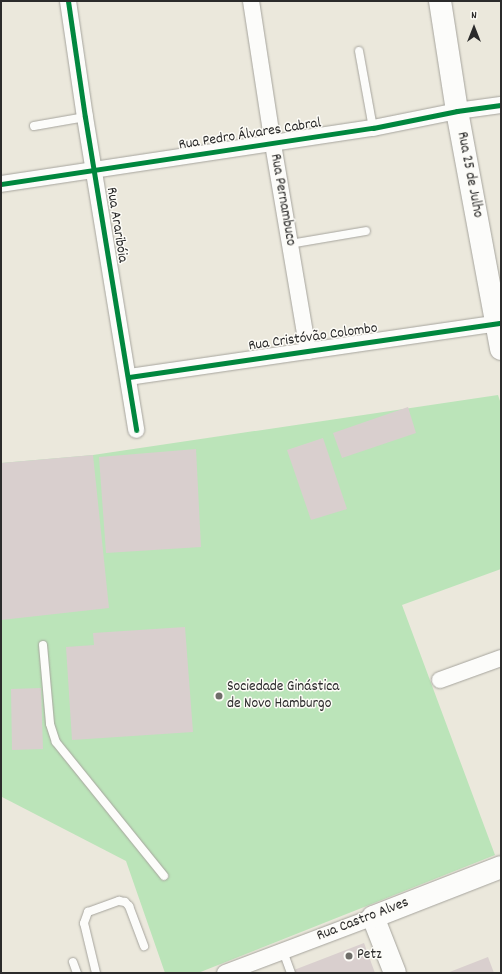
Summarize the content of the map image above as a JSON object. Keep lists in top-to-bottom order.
{
  "streets": {
    "street": [
      "Rua Pedro Álvares Cabral",
      "Rua 25 de Julho",
      "Rua Pernambuco",
      "Rua Araribóia",
      "Rua Cristóvão Colombo",
      "Rua Castro Alves"
    ]
  },
  "crossings": [
    ["Rua Pedro Álvares Cabral", "Rua 25 de Julho"],
    ["Rua Pedro Álvares Cabral", "Rua Pernambuco"],
    ["Rua Pedro Álvares Cabral", "Rua Araribóia"],
    ["Rua 25 de Julho", "Rua Cristóvão Colombo"],
    ["Rua Pernambuco", "Rua Cristóvão Colombo"],
    ["Rua Araribóia", "Rua Cristóvão Colombo"]
  ],
  "places": ["Sociedade Ginástica de Novo Hamburgo", "Petz"],
  "north": "top"
}
